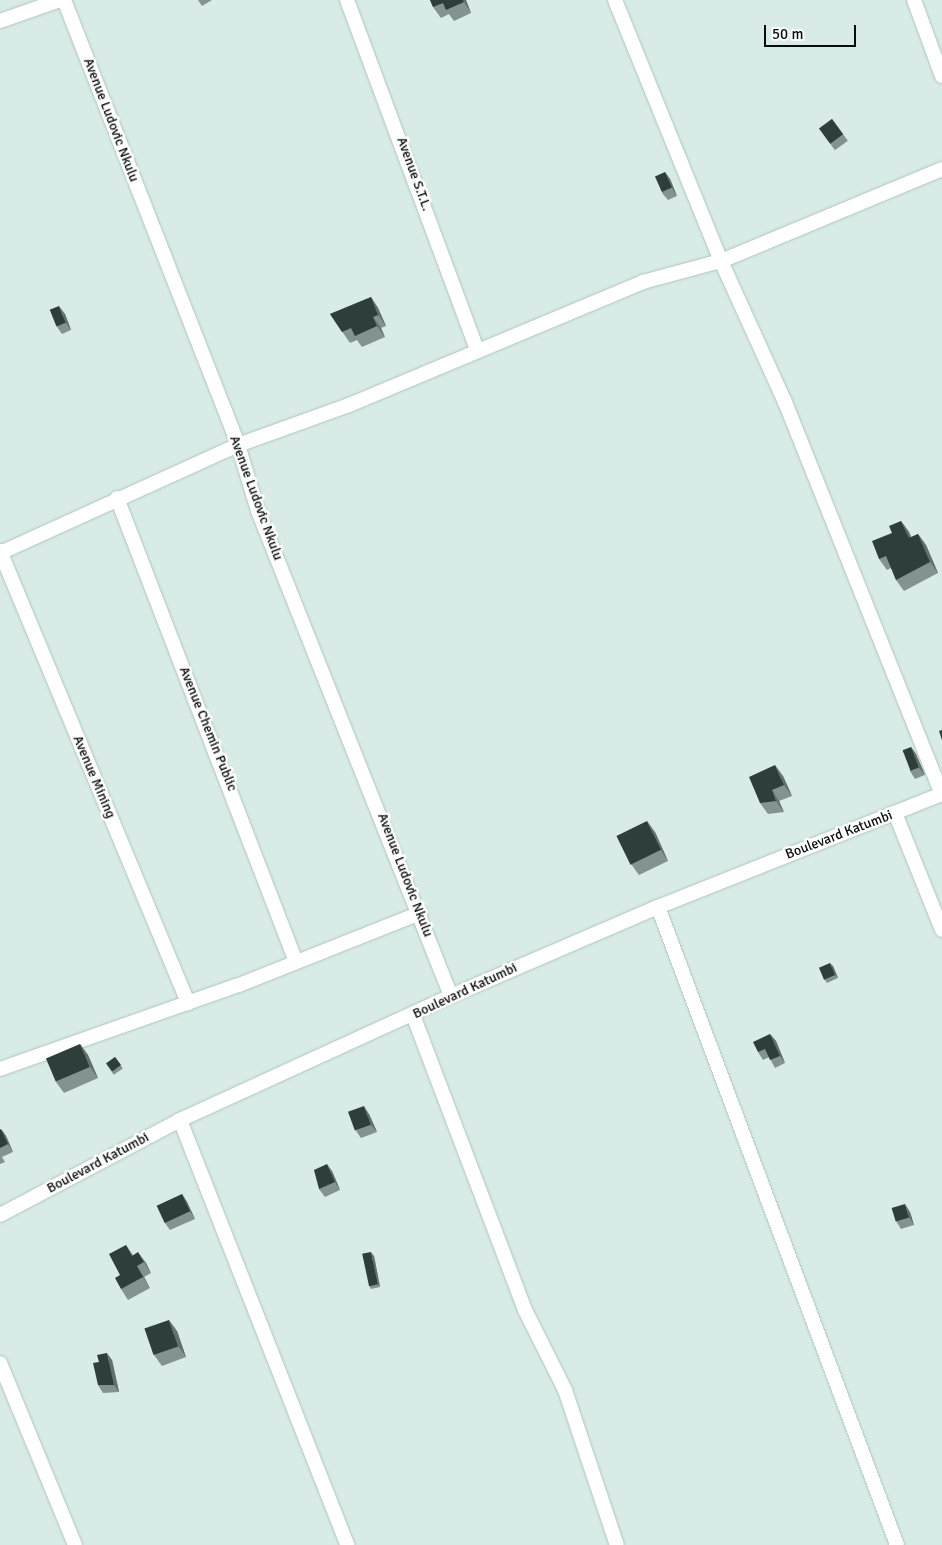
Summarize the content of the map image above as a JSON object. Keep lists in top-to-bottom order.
{
  "streets": {
    "street": [
      "Avenue Ludovic Nkulu",
      "Avenue S.T.L.",
      "Avenue Chemin Public",
      "Avenue Mining",
      "Boulevard Katumbi"
    ]
  },
  "crossings": [
    ["Avenue Ludovic Nkulu", "Boulevard Katumbi"]
  ],
  "scale_bar": "50 m"
}
